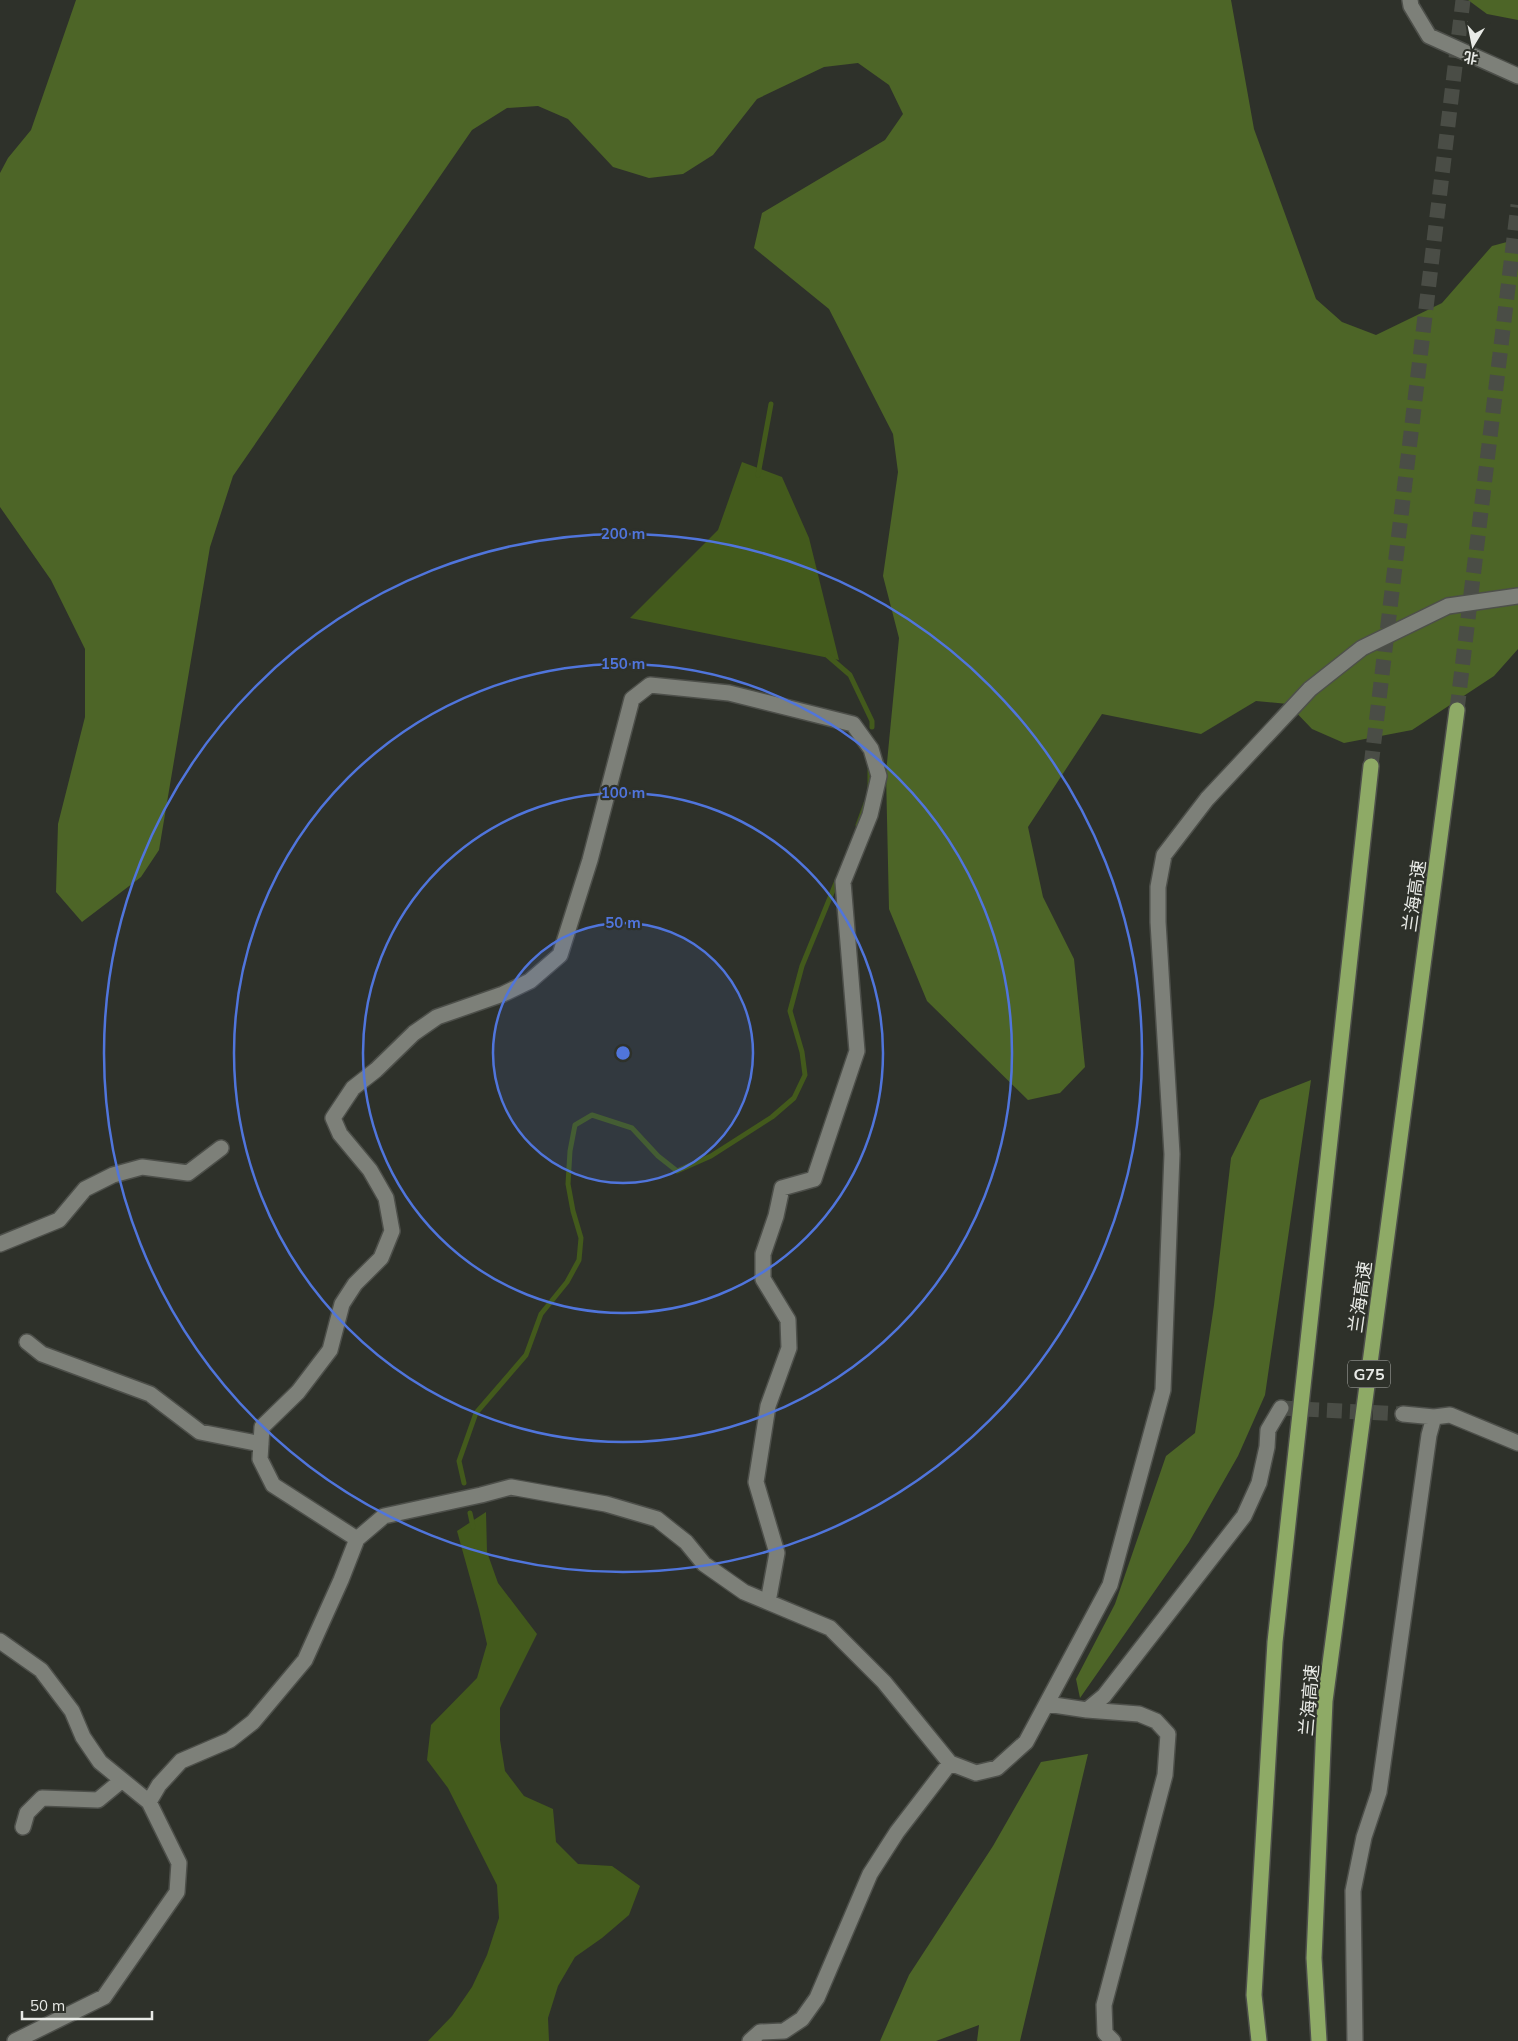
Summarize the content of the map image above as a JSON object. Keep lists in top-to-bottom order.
{
  "streets": {
    "highway": ["兰海高速", "G75"]
  },
  "scale_bar": "50 m",
  "north": "bottom",
  "rings": [
    "200 m",
    "150 m",
    "100 m",
    "50 m"
  ]
}
